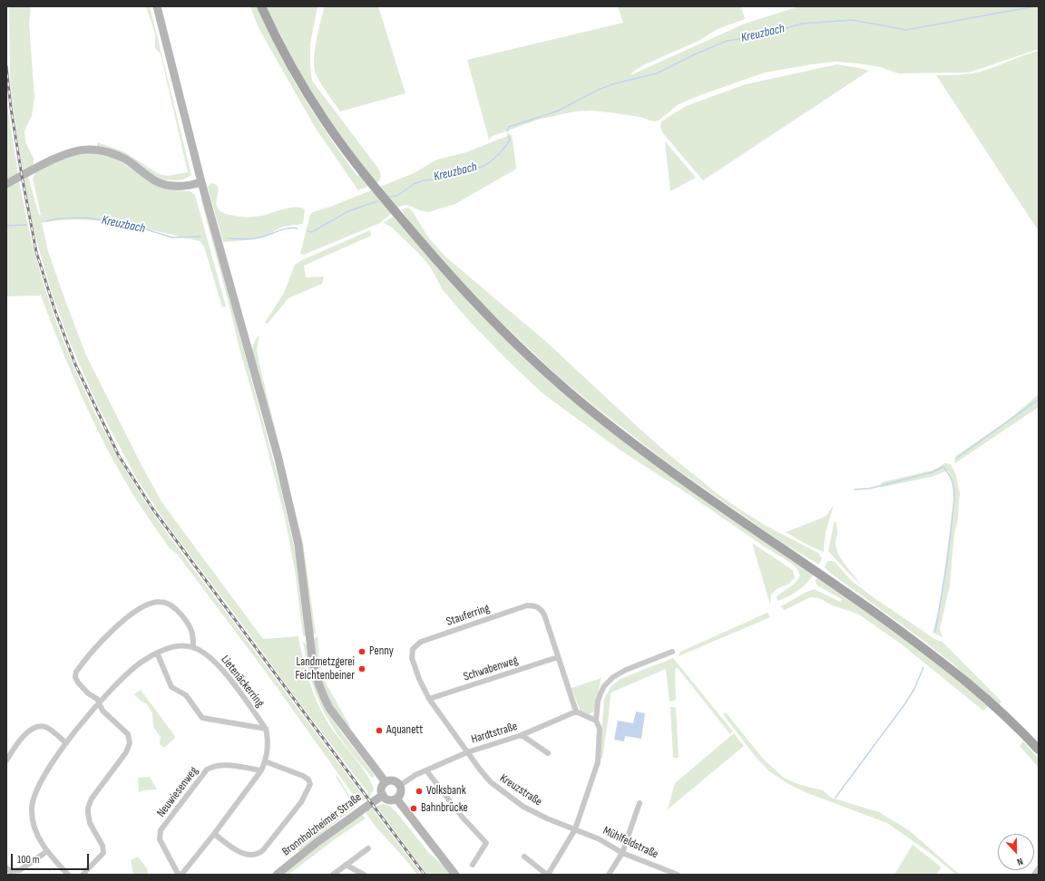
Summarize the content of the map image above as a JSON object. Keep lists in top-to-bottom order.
{
  "streets": {
    "street": [
      "Stauferring",
      "Schwabenweg",
      "Lietenäckerring",
      "Hardtstraße",
      "Kreuzstraße",
      "Neuwiesenweg",
      "Bronnholzheimer Straße",
      "Mühlfeldstraße"
    ]
  },
  "crossings": [
    ["Stauferring", "Schwabenweg"],
    ["Stauferring", "Hardtstraße"],
    ["Stauferring", "Kreuzstraße"],
    ["Hardtstraße", "Kreuzstraße"],
    ["Hardtstraße", "Bronnholzheimer Straße"],
    ["Kreuzstraße", "Mühlfeldstraße"]
  ],
  "water": ["Kreuzbach"],
  "places": [
    "Penny",
    "Landmetzgerei Feichtenbeiner",
    "Aquanett",
    "Volksbank",
    "Bahnbrücke"
  ],
  "scale_bar": "100 m",
  "north": "bottom"
}
